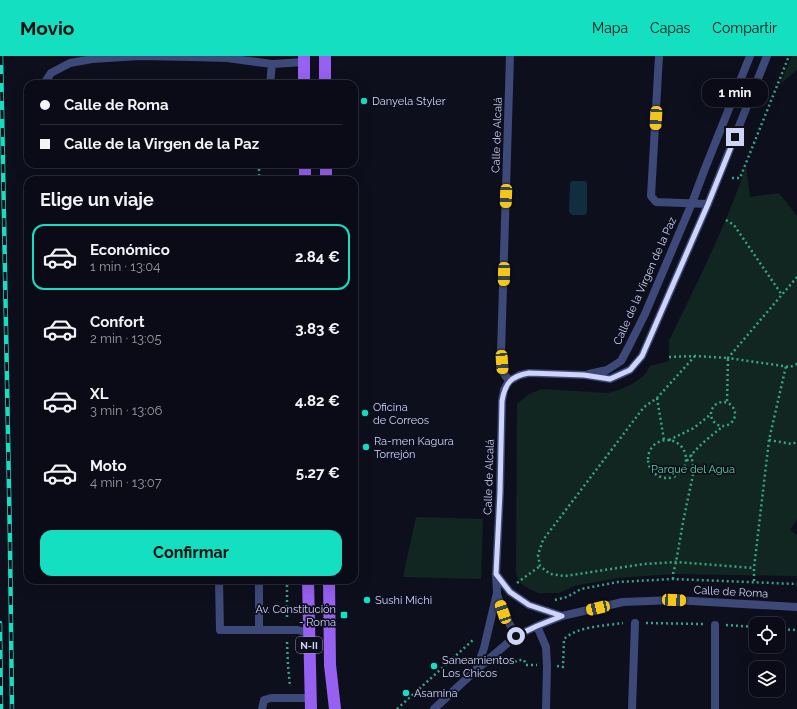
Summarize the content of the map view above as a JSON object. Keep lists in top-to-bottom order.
{
  "streets": {
    "main road": ["N-II"],
    "street": ["Calle de Alcalá", "Calle de la Virgen de la Paz", "Calle de Roma"]
  },
  "crossings": [
    ["Calle de Alcalá", "Calle de Roma"]
  ],
  "parks": ["Parque del Agua"],
  "places": {
    "other": [
      "Danyela Styler",
      "Oficina de Correos",
      "Ra-men Kagura Torrejón",
      "Sushi Michi",
      "Saneamientos Los Chicos",
      "Asamina"
    ],
    "transit": ["Av. Constitución - Roma"]
  },
  "page": {
    "header": "Movio",
    "nav": ["Mapa", "Capas", "Compartir"],
    "bubble": "1 min",
    "banner": ["Calle de Roma", "Calle de la Virgen de la Paz"],
    "heading": "Elige un viaje",
    "list": [
      {
        "name": "Económico",
        "note": "1 min · 13:04",
        "value": "2.84 €"
      },
      {
        "name": "Confort",
        "note": "2 min · 13:05",
        "value": "3.83 €"
      },
      {
        "name": "XL",
        "note": "3 min · 13:06",
        "value": "4.82 €"
      },
      {
        "name": "Moto",
        "note": "4 min · 13:07",
        "value": "5.27 €"
      }
    ],
    "buttons": "Confirmar"
  }
}
